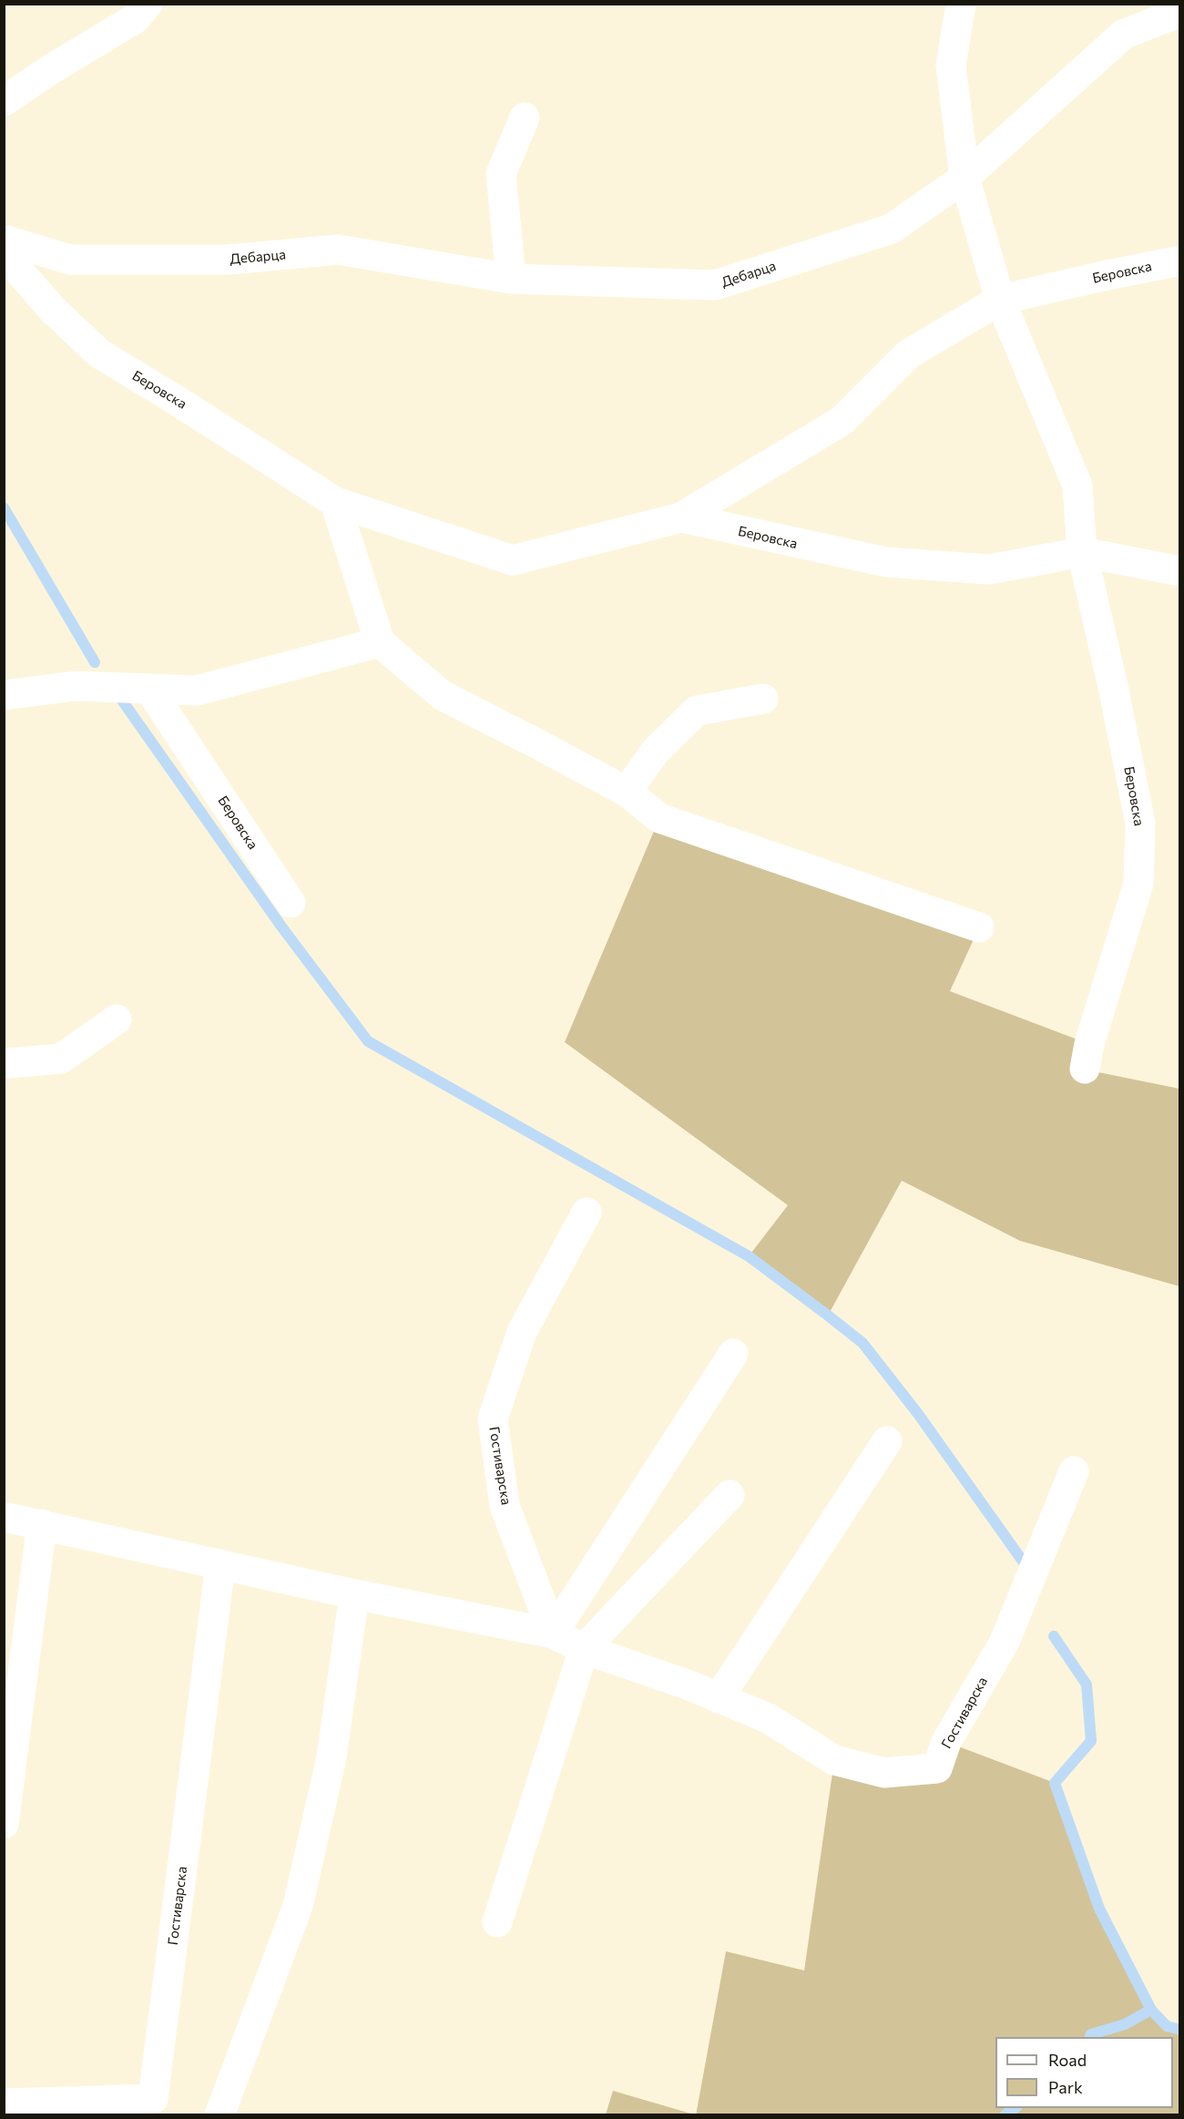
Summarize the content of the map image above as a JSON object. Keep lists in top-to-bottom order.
{
  "streets": {
    "street": ["Дебарца", "Беровска", "Гостиварска"]
  },
  "crossings": [
    ["Дебарца", "Беровска"]
  ],
  "legend": ["Road", "Park"]
}
